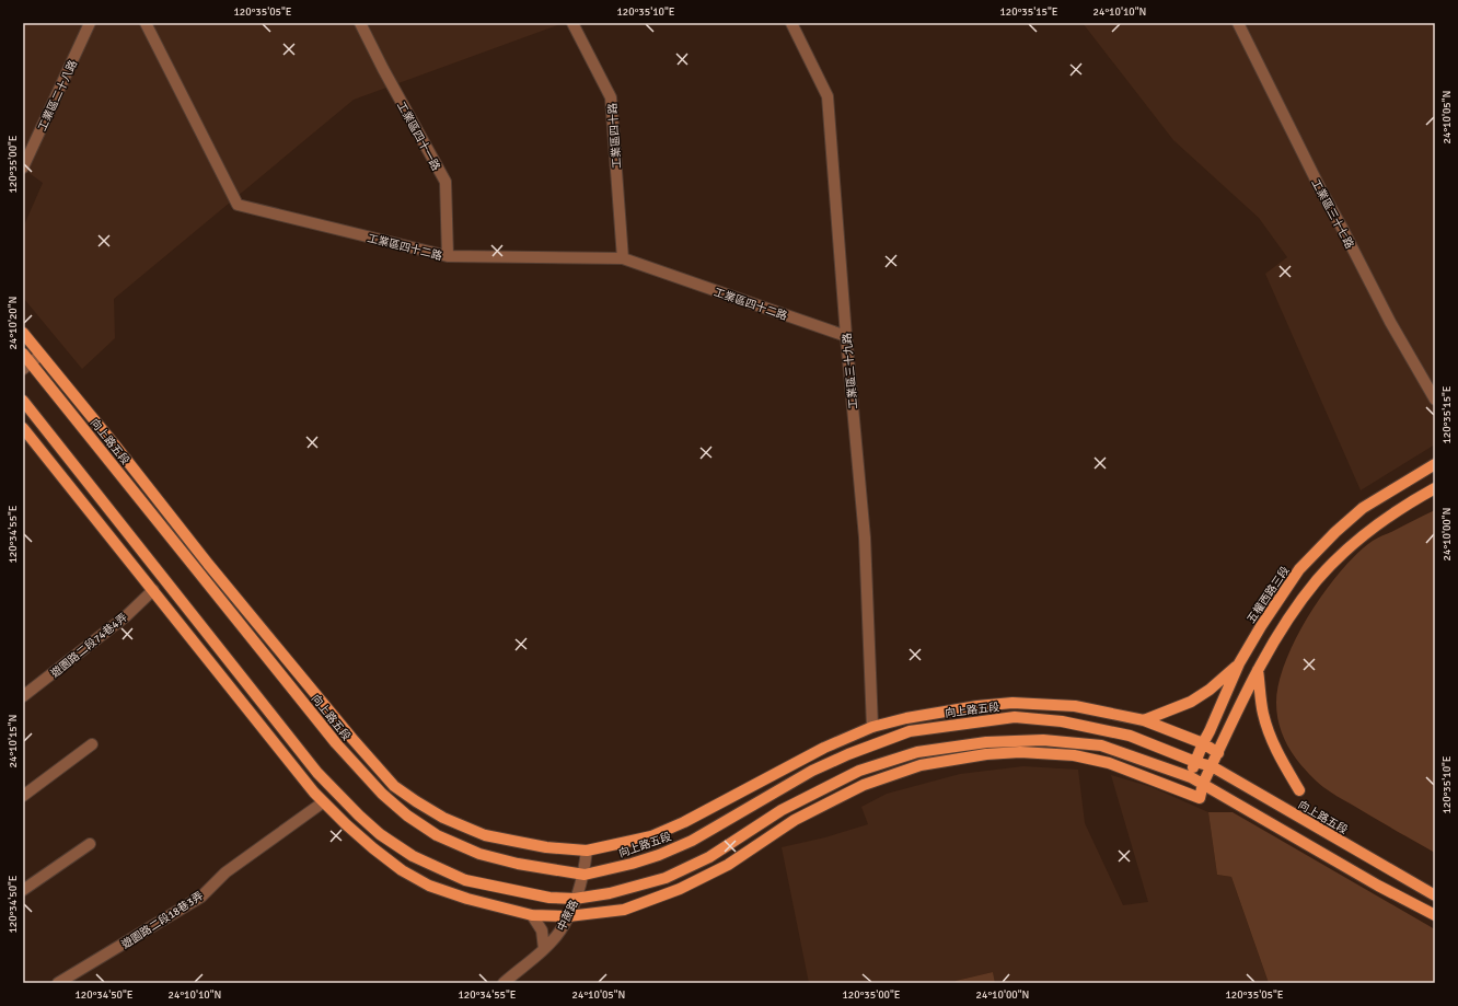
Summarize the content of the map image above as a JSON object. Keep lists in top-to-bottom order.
{
  "streets": {
    "main road": ["向上路五段", "五權西路三段"],
    "street": [
      "工業區二十八路",
      "工業區四十一路",
      "工業區四十路",
      "工業區三十七路",
      "工業區四十二路",
      "工業區三十九路",
      "遊園路二段74巷4弄",
      "中蔗路",
      "遊園路二段18巷3弄"
    ]
  },
  "crossings": [
    ["工業區四十一路", "工業區四十二路"],
    ["工業區四十路", "工業區四十二路"],
    ["工業區四十二路", "工業區三十九路"],
    ["工業區三十九路", "向上路五段"],
    ["向上路五段", "五權西路三段"],
    ["向上路五段", "中蔗路"]
  ],
  "coordinates": [
    "120°35'05\"E",
    "120°35'10\"E",
    "120°35'15\"E",
    "24°10'10\"N",
    "24°10'05\"N",
    "120°35'00\"E",
    "24°10'20\"N",
    "120°34'55\"E",
    "24°10'00\"N",
    "24°10'15\"N",
    "120°34'50\"E"
  ]
}
